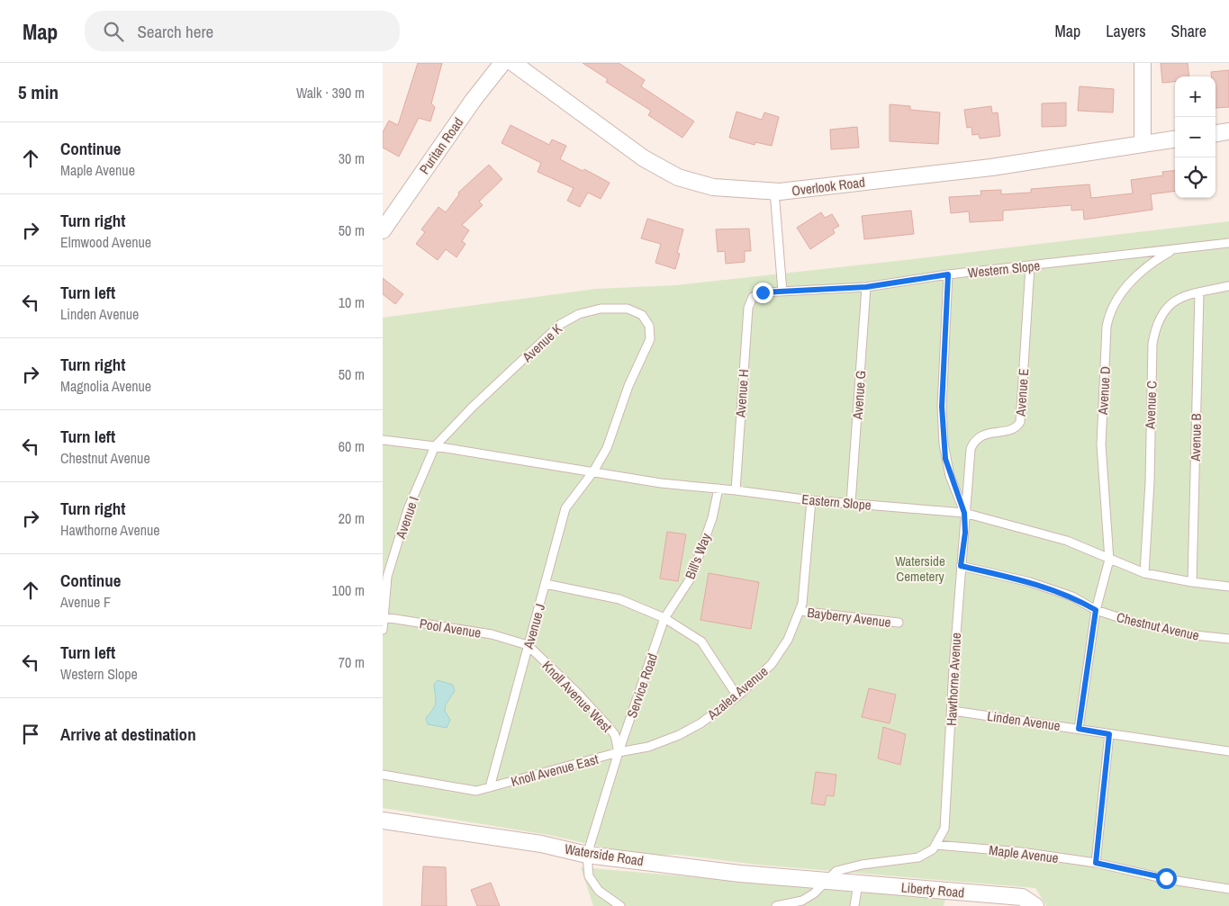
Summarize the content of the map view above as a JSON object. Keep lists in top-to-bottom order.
{
  "streets": {
    "street": [
      "Puritan Road",
      "Overlook Road",
      "Waterside Road",
      "Liberty Road"
    ],
    "lane": [
      "Western Slope",
      "Avenue K",
      "Avenue D",
      "Avenue E",
      "Avenue H",
      "Avenue G",
      "Avenue C",
      "Avenue B",
      "Eastern Slope",
      "Avenue I",
      "Bill's Way",
      "Bayberry Avenue",
      "Avenue J",
      "Chestnut Avenue",
      "Pool Avenue",
      "Hawthorne Avenue",
      "Service Road",
      "Azalea Avenue",
      "Knoll Avenue West",
      "Linden Avenue",
      "Knoll Avenue East",
      "Maple Avenue"
    ]
  },
  "crossings": [
    ["Western Slope", "Avenue D"],
    ["Western Slope", "Avenue E"],
    ["Western Slope", "Avenue H"],
    ["Western Slope", "Avenue G"],
    ["Avenue K", "Eastern Slope"],
    ["Avenue K", "Avenue I"],
    ["Avenue K", "Avenue J"],
    ["Avenue D", "Eastern Slope"],
    ["Avenue D", "Chestnut Avenue"],
    ["Avenue D", "Linden Avenue"],
    ["Avenue E", "Eastern Slope"],
    ["Avenue E", "Hawthorne Avenue"],
    ["Avenue H", "Eastern Slope"],
    ["Avenue G", "Eastern Slope"],
    ["Avenue C", "Avenue B"],
    ["Avenue C", "Eastern Slope"],
    ["Avenue B", "Eastern Slope"],
    ["Eastern Slope", "Avenue I"],
    ["Eastern Slope", "Bill's Way"],
    ["Eastern Slope", "Avenue J"],
    ["Eastern Slope", "Hawthorne Avenue"],
    ["Eastern Slope", "Azalea Avenue"],
    ["Avenue I", "Pool Avenue"],
    ["Bill's Way", "Service Road"],
    ["Bayberry Avenue", "Azalea Avenue"],
    ["Avenue J", "Pool Avenue"],
    ["Avenue J", "Knoll Avenue West"],
    ["Avenue J", "Knoll Avenue East"],
    ["Chestnut Avenue", "Hawthorne Avenue"],
    ["Pool Avenue", "Knoll Avenue West"],
    ["Hawthorne Avenue", "Linden Avenue"],
    ["Hawthorne Avenue", "Maple Avenue"],
    ["Service Road", "Azalea Avenue"],
    ["Service Road", "Knoll Avenue West"],
    ["Service Road", "Knoll Avenue East"],
    ["Service Road", "Waterside Road"],
    ["Azalea Avenue", "Knoll Avenue West"],
    ["Azalea Avenue", "Knoll Avenue East"],
    ["Knoll Avenue West", "Knoll Avenue East"],
    ["Waterside Road", "Liberty Road"]
  ],
  "parks": ["Waterside Cemetery"],
  "page": {
    "header": "Map",
    "search": "Search here",
    "nav": ["Map", "Layers", "Share"],
    "heading": ["5 min", "Walk · 390 m"],
    "map_buttons": ["+", "−"],
    "list": [
      ["Continue", "Maple Avenue", "30 m"],
      ["Turn right", "Elmwood Avenue", "50 m"],
      ["Turn left", "Linden Avenue", "10 m"],
      ["Turn right", "Magnolia Avenue", "50 m"],
      ["Turn left", "Chestnut Avenue", "60 m"],
      ["Turn right", "Hawthorne Avenue", "20 m"],
      ["Continue", "Avenue F", "100 m"],
      ["Turn left", "Western Slope", "70 m"],
      "Arrive at destination"
    ]
  }
}
